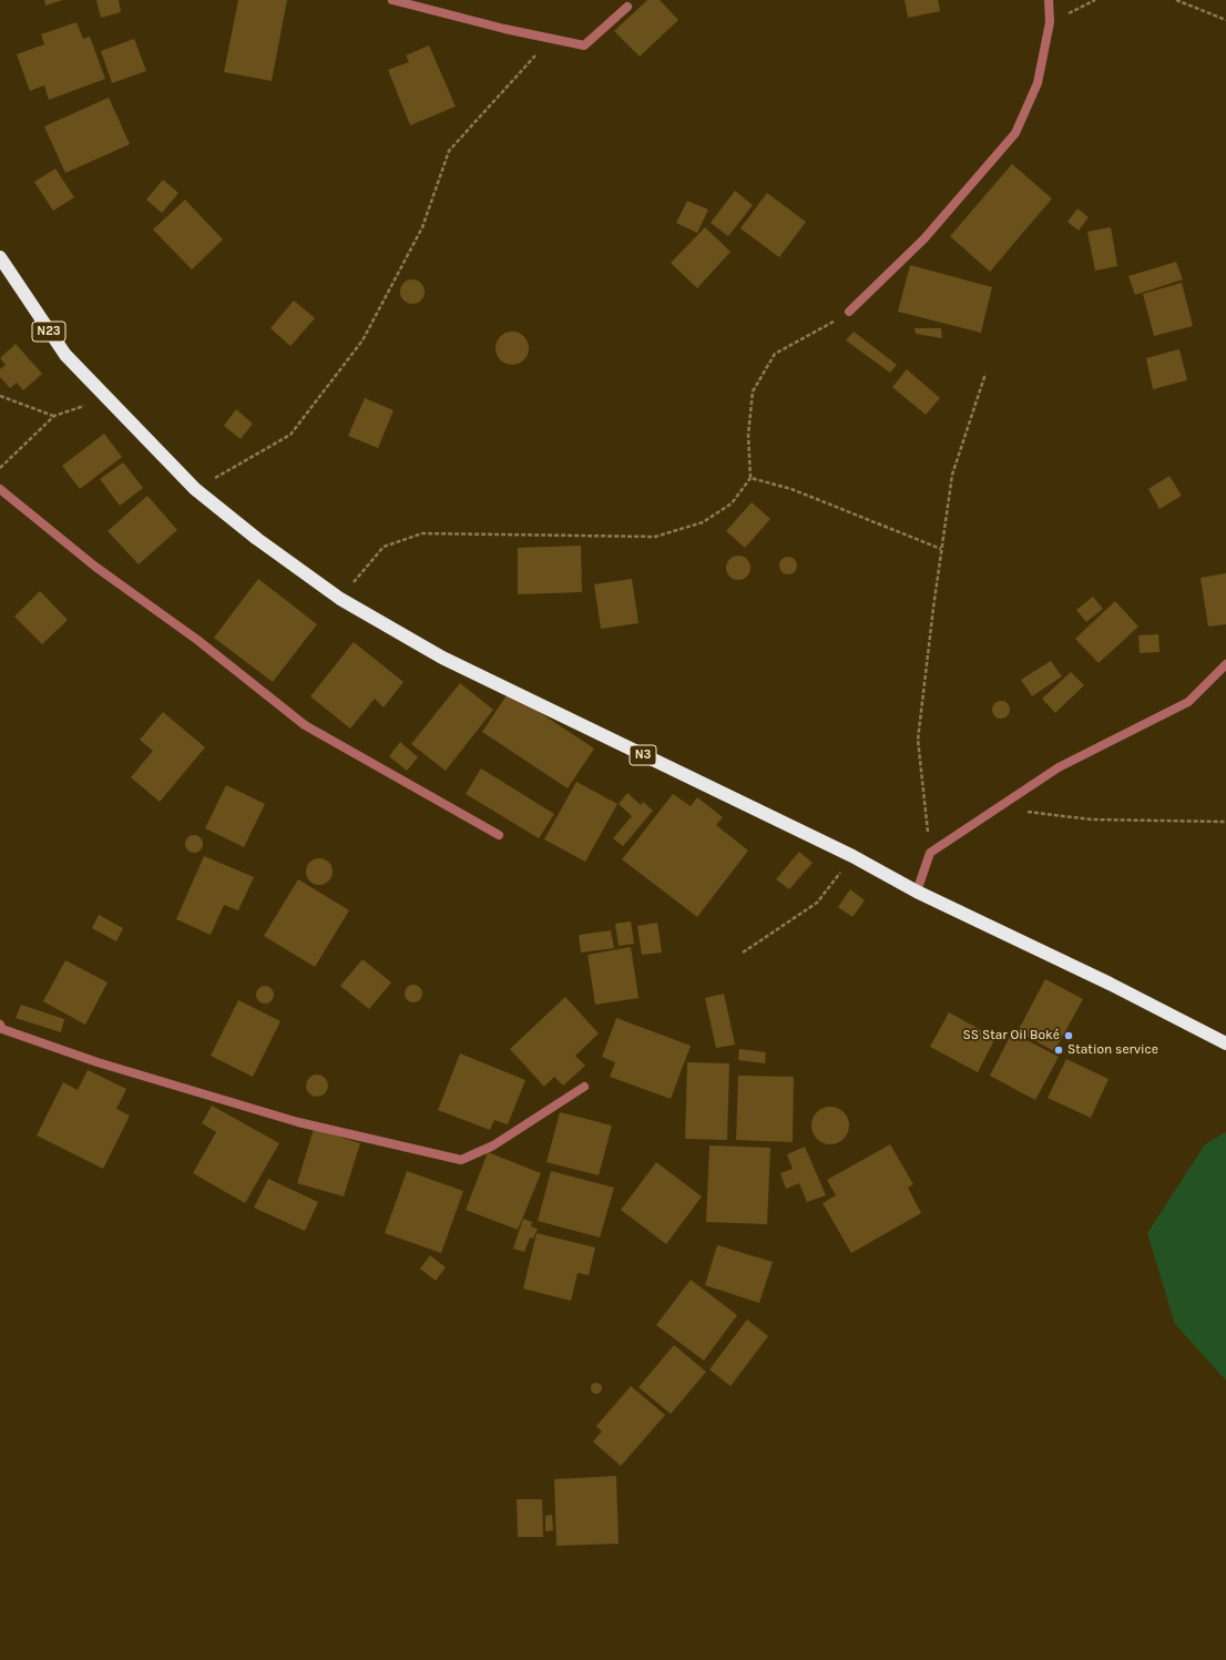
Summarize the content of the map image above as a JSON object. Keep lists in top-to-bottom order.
{
  "streets": {
    "highway": ["N23", "N3"]
  },
  "crossings": [
    ["N23", "N3"]
  ],
  "places": ["SS Star Oil Boké", "Station service"]
}
